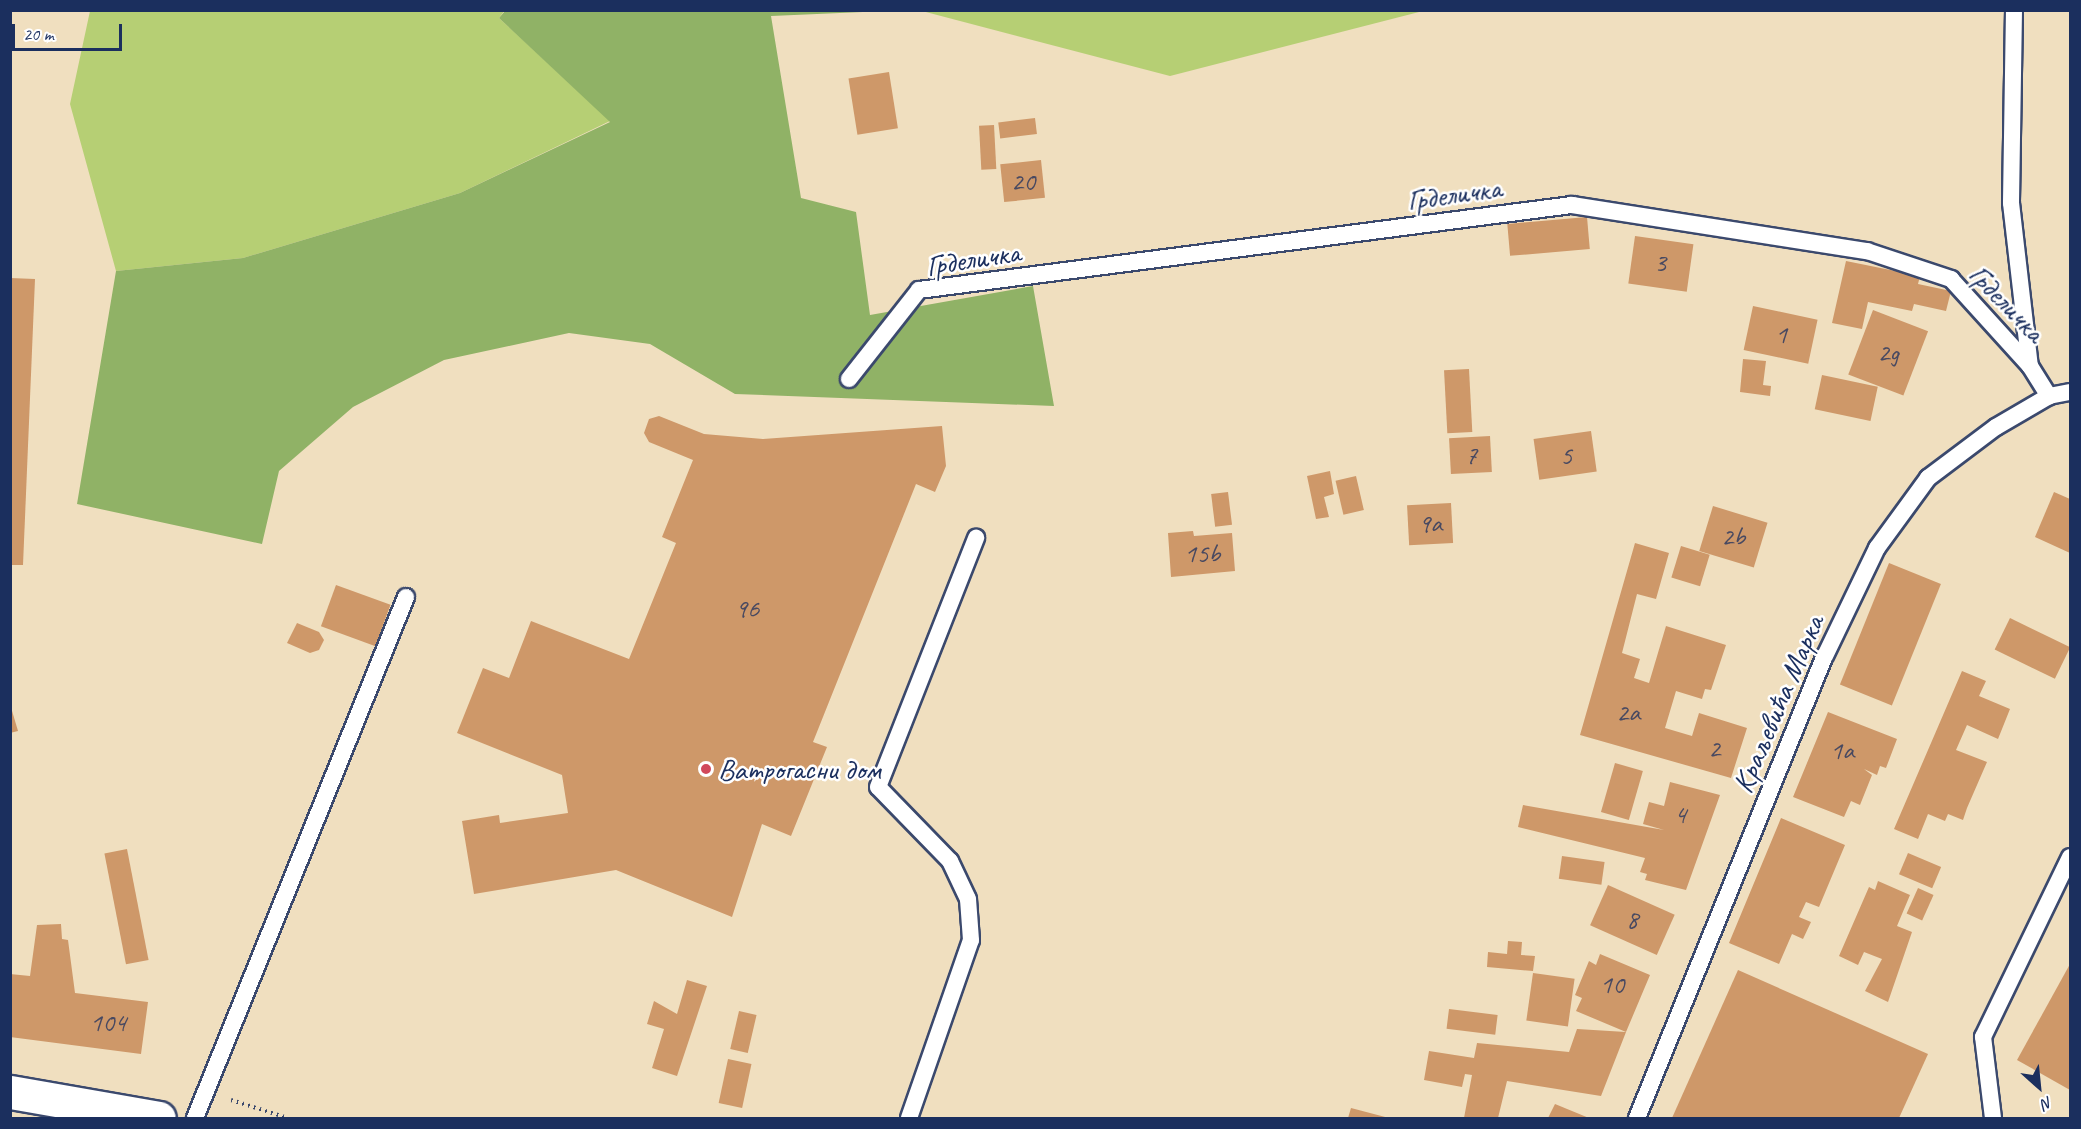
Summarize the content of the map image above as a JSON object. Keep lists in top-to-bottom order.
{
  "streets": {
    "lane": ["Грделичка", "Краљевића Марка"]
  },
  "crossings": [
    ["Грделичка", "Краљевића Марка"]
  ],
  "places": ["Ватрогасни дом"],
  "house_numbers": [
    "20",
    "3",
    "1",
    "2g",
    "7",
    "5",
    "9a",
    "2b",
    "15b",
    "96",
    "2a",
    "2",
    "1a",
    "4",
    "8",
    "10",
    "104"
  ],
  "scale_bar": "20 m",
  "north": "bottom right"
}
